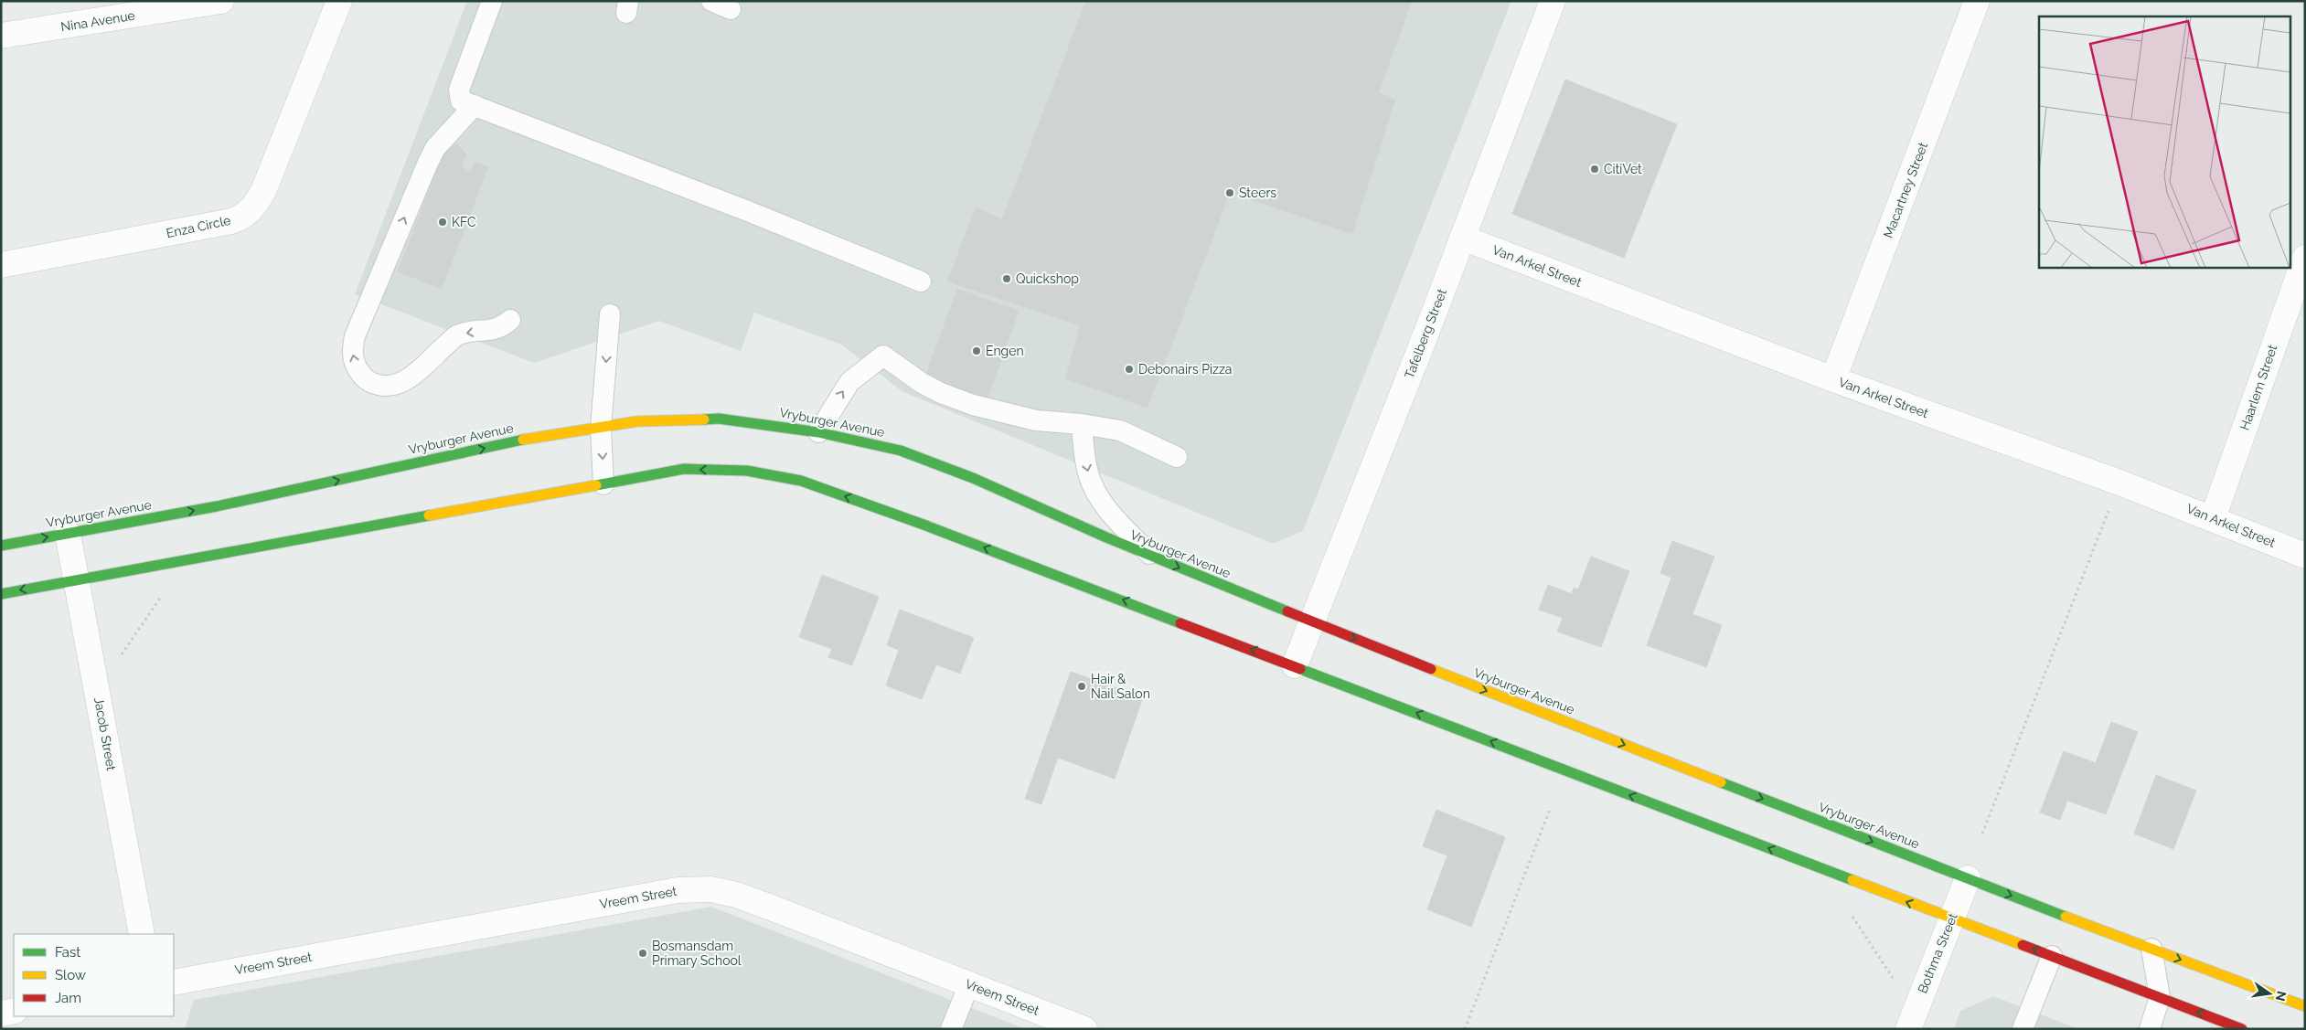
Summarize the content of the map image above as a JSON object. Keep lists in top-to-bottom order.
{
  "streets": {
    "street": [
      "Nina Avenue",
      "Macartney Street",
      "Enza Circle",
      "Van Arkel Street",
      "Tafelberg Street",
      "Haarlem Street",
      "Vryburger Avenue",
      "Jacob Street",
      "Vreem Street",
      "Bothma Street"
    ]
  },
  "crossings": [
    ["Macartney Street", "Van Arkel Street"],
    ["Van Arkel Street", "Tafelberg Street"],
    ["Van Arkel Street", "Haarlem Street"],
    ["Tafelberg Street", "Vryburger Avenue"],
    ["Vryburger Avenue", "Jacob Street"],
    ["Vryburger Avenue", "Bothma Street"]
  ],
  "places": [
    "CitiVet",
    "Steers",
    "KFC",
    "Quickshop",
    "Engen",
    "Debonairs Pizza",
    "Hair & Nail Salon",
    "Bosmansdam Primary School"
  ],
  "legend": ["Fast", "Slow", "Jam"],
  "north": "right"
}
